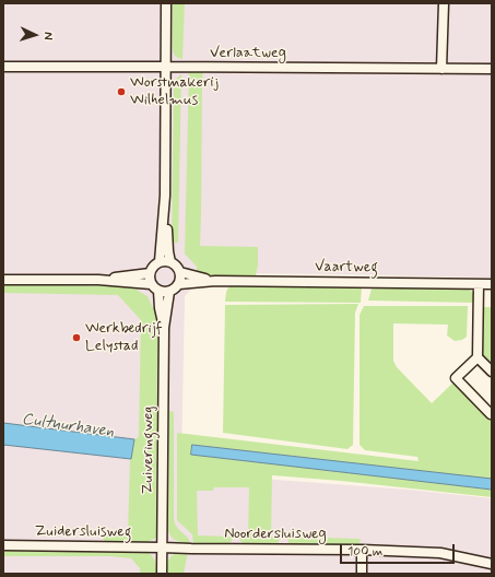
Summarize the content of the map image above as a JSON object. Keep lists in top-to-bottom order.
{
  "streets": {
    "street": [
      "Verlaatweg",
      "Vaartweg",
      "Zuiveringweg",
      "Zuidersluisweg",
      "Noordersluisweg"
    ]
  },
  "crossings": [
    ["Vaartweg", "Zuiveringweg"],
    ["Zuiveringweg", "Zuidersluisweg"],
    ["Zuiveringweg", "Noordersluisweg"],
    ["Zuidersluisweg", "Noordersluisweg"]
  ],
  "water": ["Cultuurhaven"],
  "places": ["Worstmakerij Wilhelmus", "Werkbedrijf Lelystad"],
  "scale_bar": "100 m",
  "north": "right"
}
